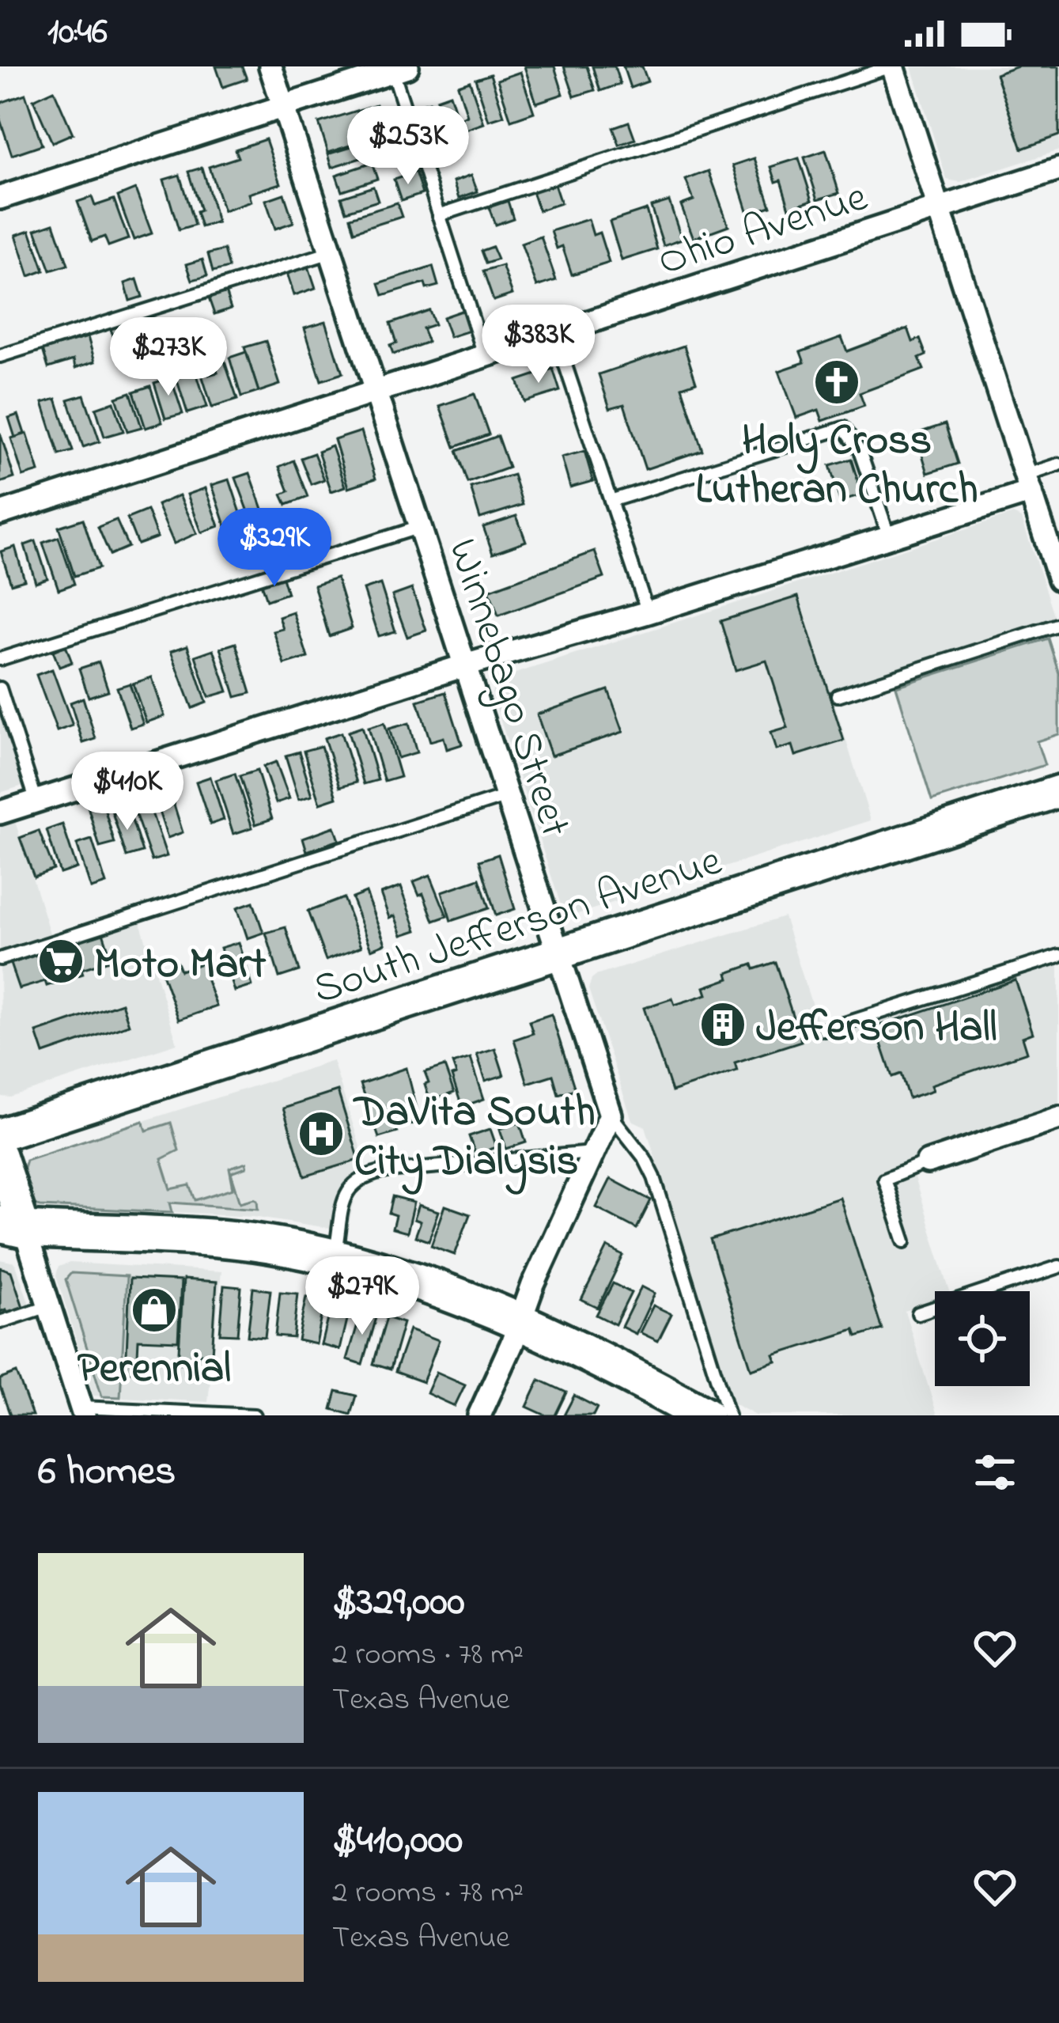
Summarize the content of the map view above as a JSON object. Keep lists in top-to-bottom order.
{
  "streets": {
    "main road": ["South Jefferson Avenue"],
    "street": ["Ohio Avenue", "Winnebago Street"]
  },
  "crossings": [
    ["Ohio Avenue", "Winnebago Street"],
    ["Winnebago Street", "South Jefferson Avenue"]
  ],
  "places": {
    "church": ["Holy Cross Lutheran Church"],
    "supermarket": ["Moto Mart"],
    "building": ["Jefferson Hall"],
    "hospital": ["DaVita South City Dialysis"],
    "shop": ["Perennial"]
  },
  "page": {
    "status": "10:46",
    "price": [
      "$253K",
      "$383K",
      "$273K",
      "$329K",
      "$410K",
      "$279K"
    ],
    "heading": "6 homes",
    "list": [
      {
        "name": "$329,000",
        "note": "2 rooms · 78 m² · Texas Avenue"
      },
      {
        "name": "$410,000",
        "note": "2 rooms · 78 m² · Texas Avenue"
      }
    ]
  }
}
